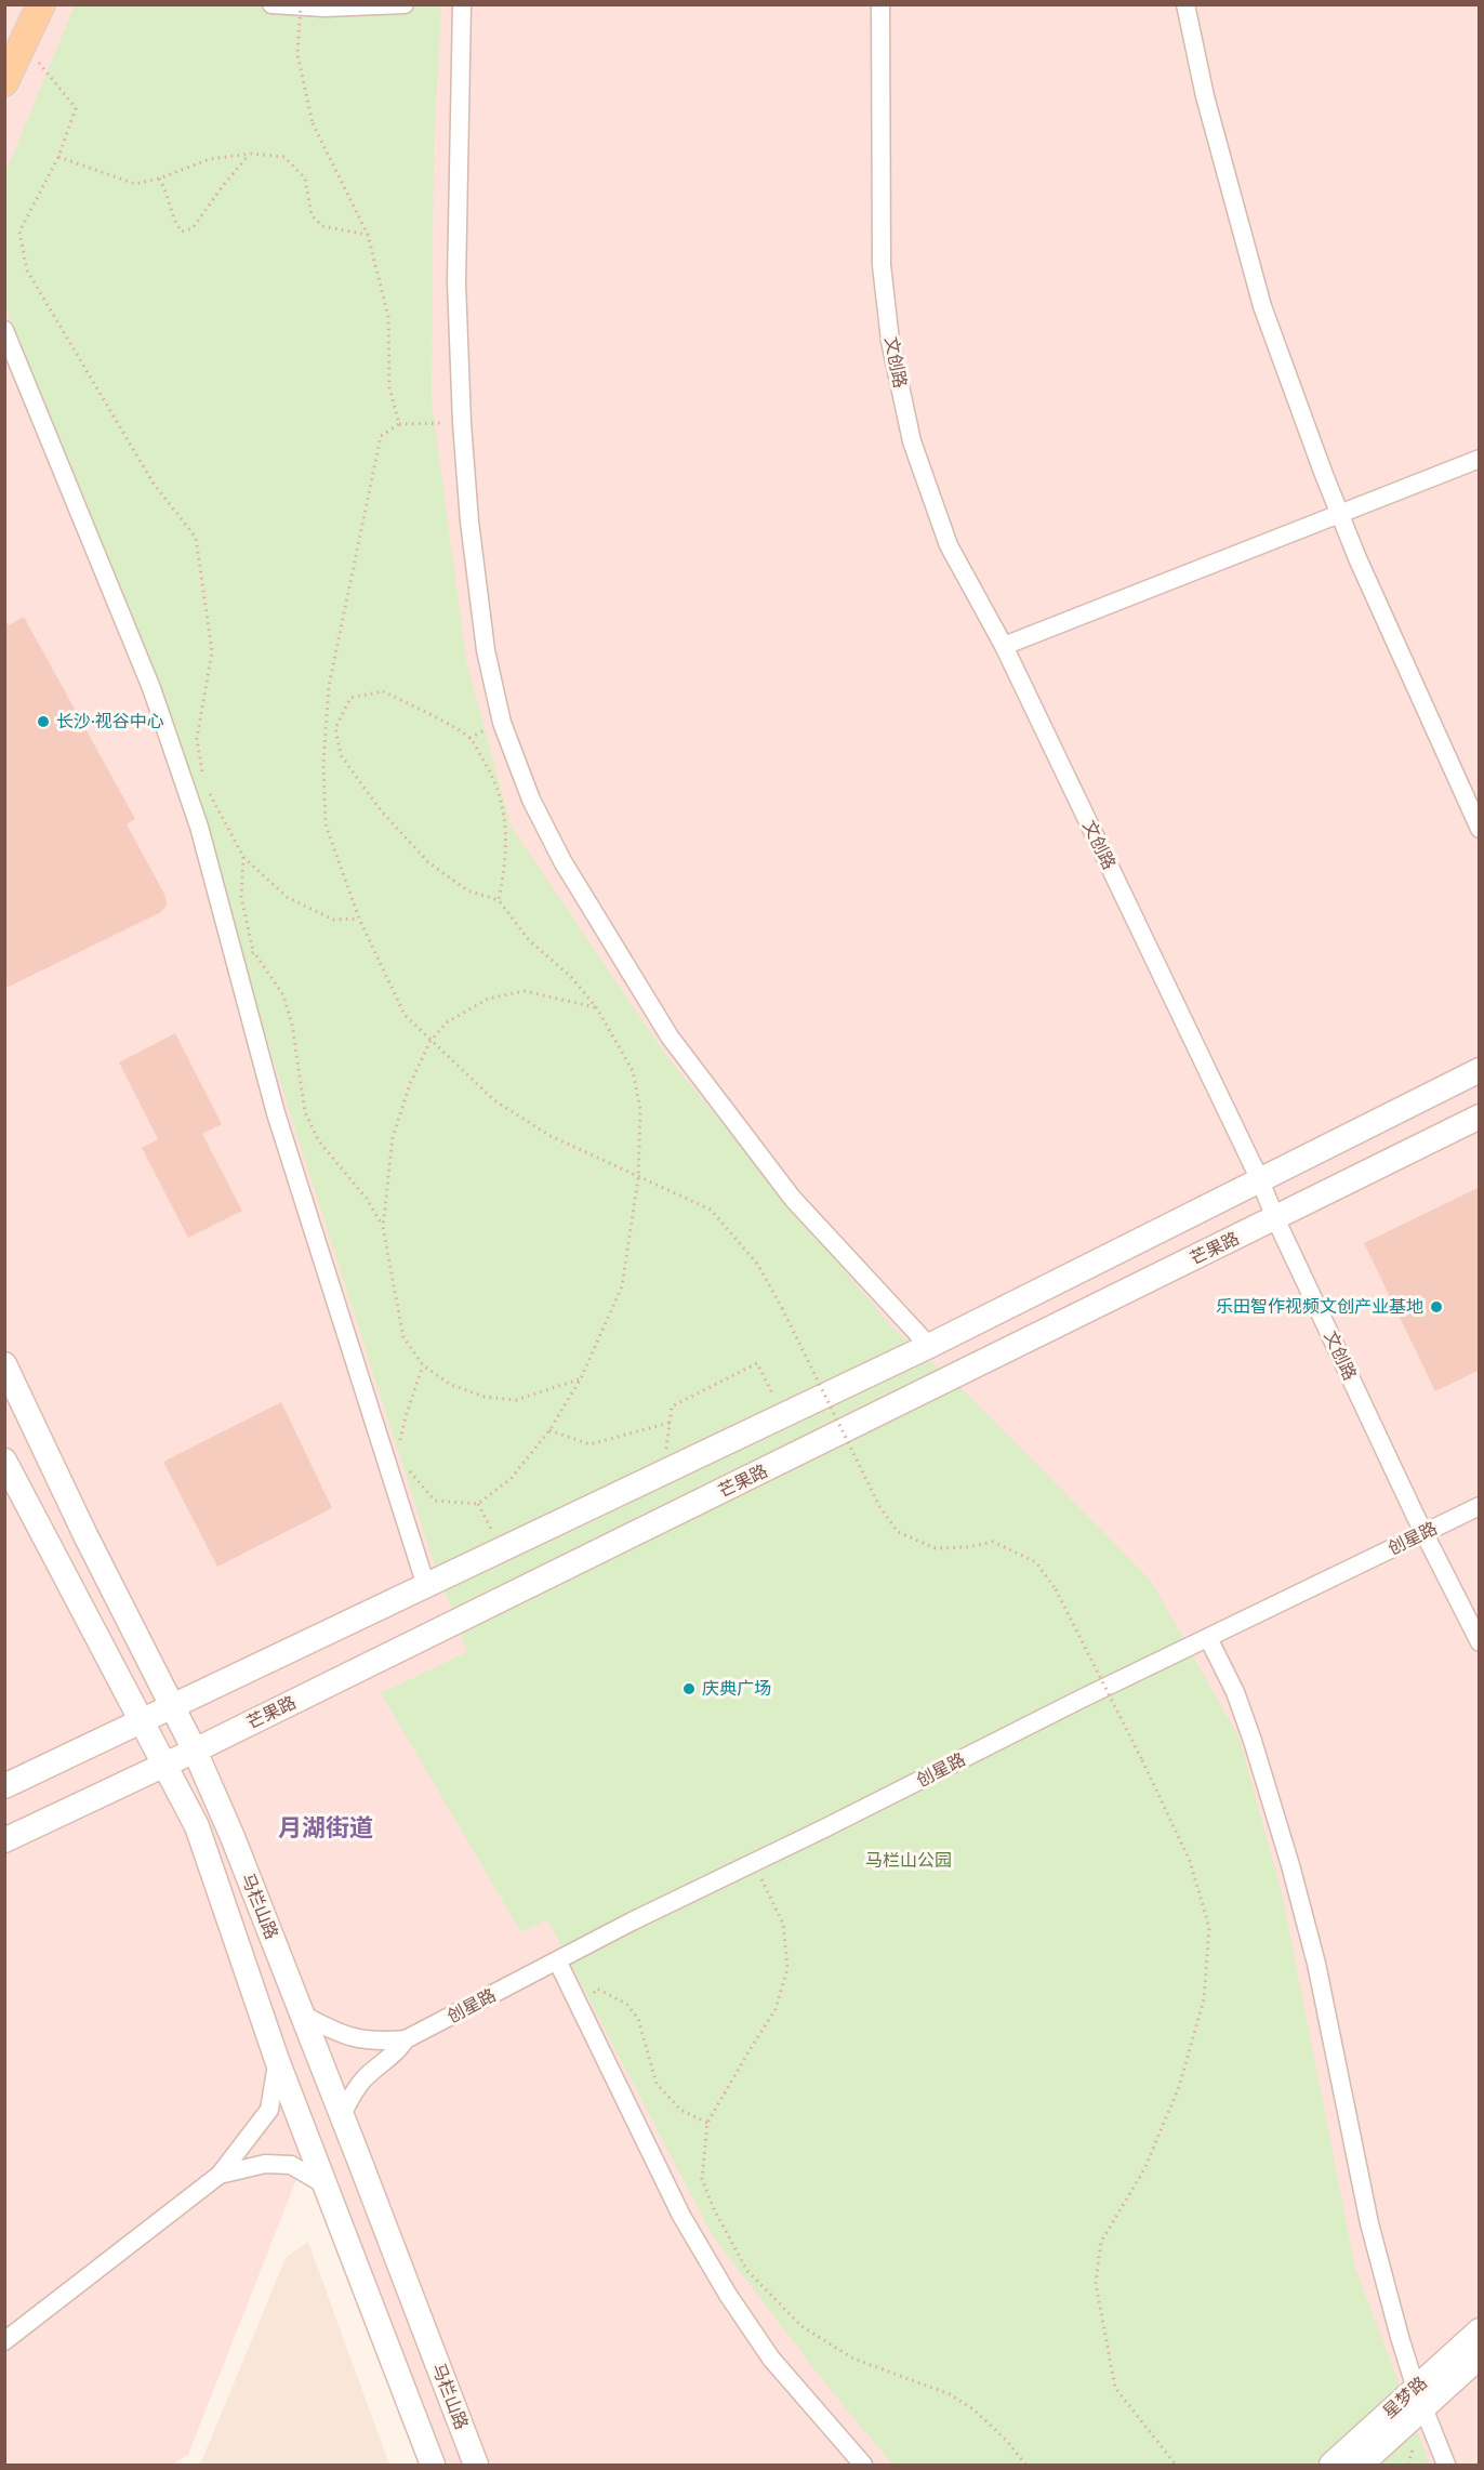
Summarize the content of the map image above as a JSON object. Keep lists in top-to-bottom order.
{
  "streets": {
    "main road": ["芒果路", "马栏山路", "星梦路"],
    "street": ["文创路", "创星路"]
  },
  "crossings": [
    ["文创路", "芒果路"],
    ["文创路", "创星路"],
    ["芒果路", "马栏山路"]
  ],
  "districts": ["月湖街道"],
  "parks": ["马栏山公园"],
  "places": ["长沙·视谷中心", "乐田智作视频文创产业基地", "庆典广场"]
}
